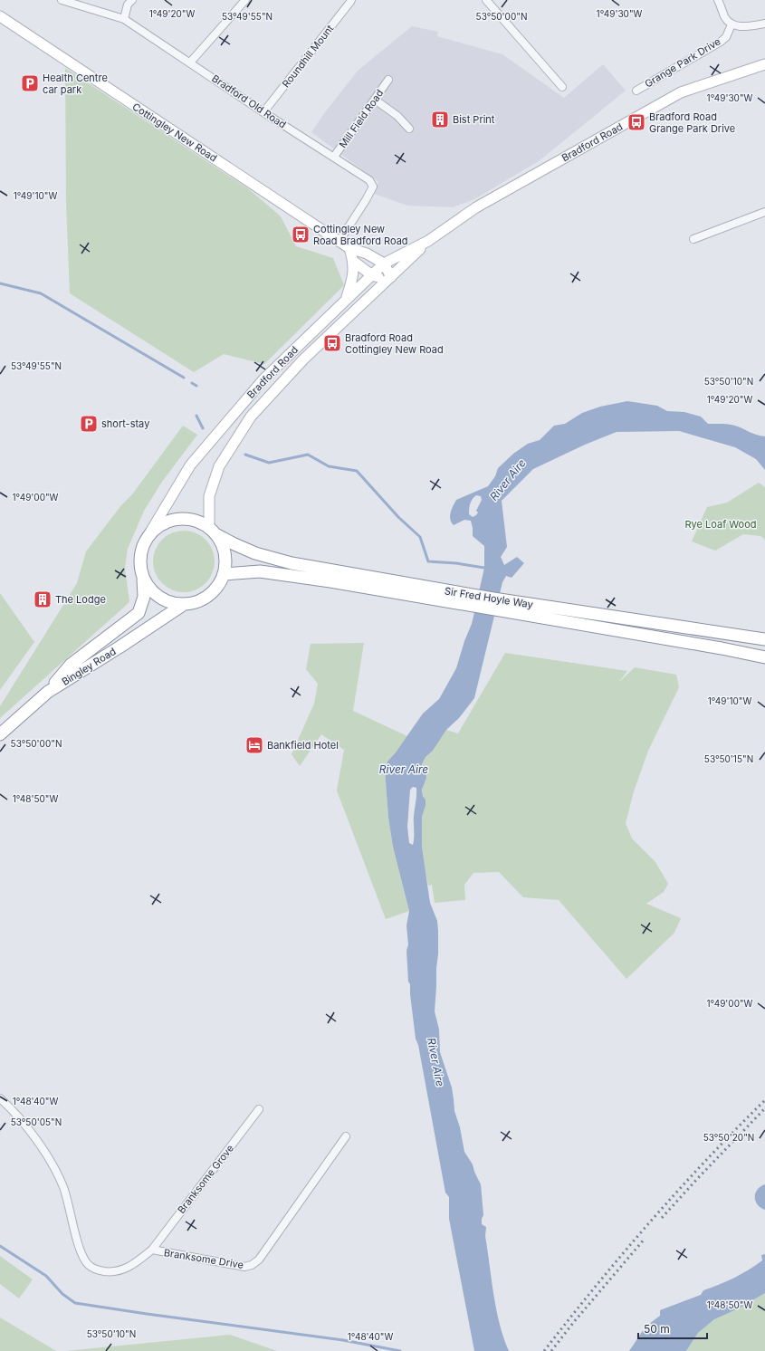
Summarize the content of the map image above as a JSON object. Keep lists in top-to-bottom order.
{
  "streets": {
    "highway": ["Sir Fred Hoyle Way", "Bingley Road"],
    "main road": ["Cottingley New Road", "Bradford Road"],
    "street": [
      "Roundhill Mount",
      "Grange Park Drive",
      "Bradford Old Road",
      "Mill Field Road",
      "Branksome Grove",
      "Branksome Drive"
    ]
  },
  "crossings": [
    ["Roundhill Mount", "Bradford Old Road"],
    ["Bradford Old Road", "Mill Field Road"],
    ["Bradford Old Road", "Cottingley New Road"],
    ["Cottingley New Road", "Bradford Road"],
    ["Bradford Road", "Sir Fred Hoyle Way"],
    ["Bradford Road", "Bingley Road"],
    ["Sir Fred Hoyle Way", "Bingley Road"],
    ["Branksome Grove", "Branksome Drive"]
  ],
  "water": ["River Aire"],
  "parks": ["Rye Loaf Wood"],
  "places": {
    "parking": ["Health Centre car park", "short-stay"],
    "building": ["Bist Print", "The Lodge"],
    "bus stop": ["Bradford Road Grange Park Drive", "Cottingley New Road Bradford Road", "Bradford Road Cottingley New Road"],
    "hotel": ["Bankfield Hotel"]
  },
  "scale_bar": "50 m",
  "coordinates": [
    "1°49'20\"W",
    "1°49'30\"W",
    "53°50'00\"N",
    "53°49'55\"N",
    "1°49'10\"W",
    "53°50'10\"N",
    "1°49'00\"W",
    "53°50'15\"N",
    "1°48'50\"W",
    "1°48'40\"W",
    "53°50'05\"N",
    "53°50'20\"N"
  ]
}
